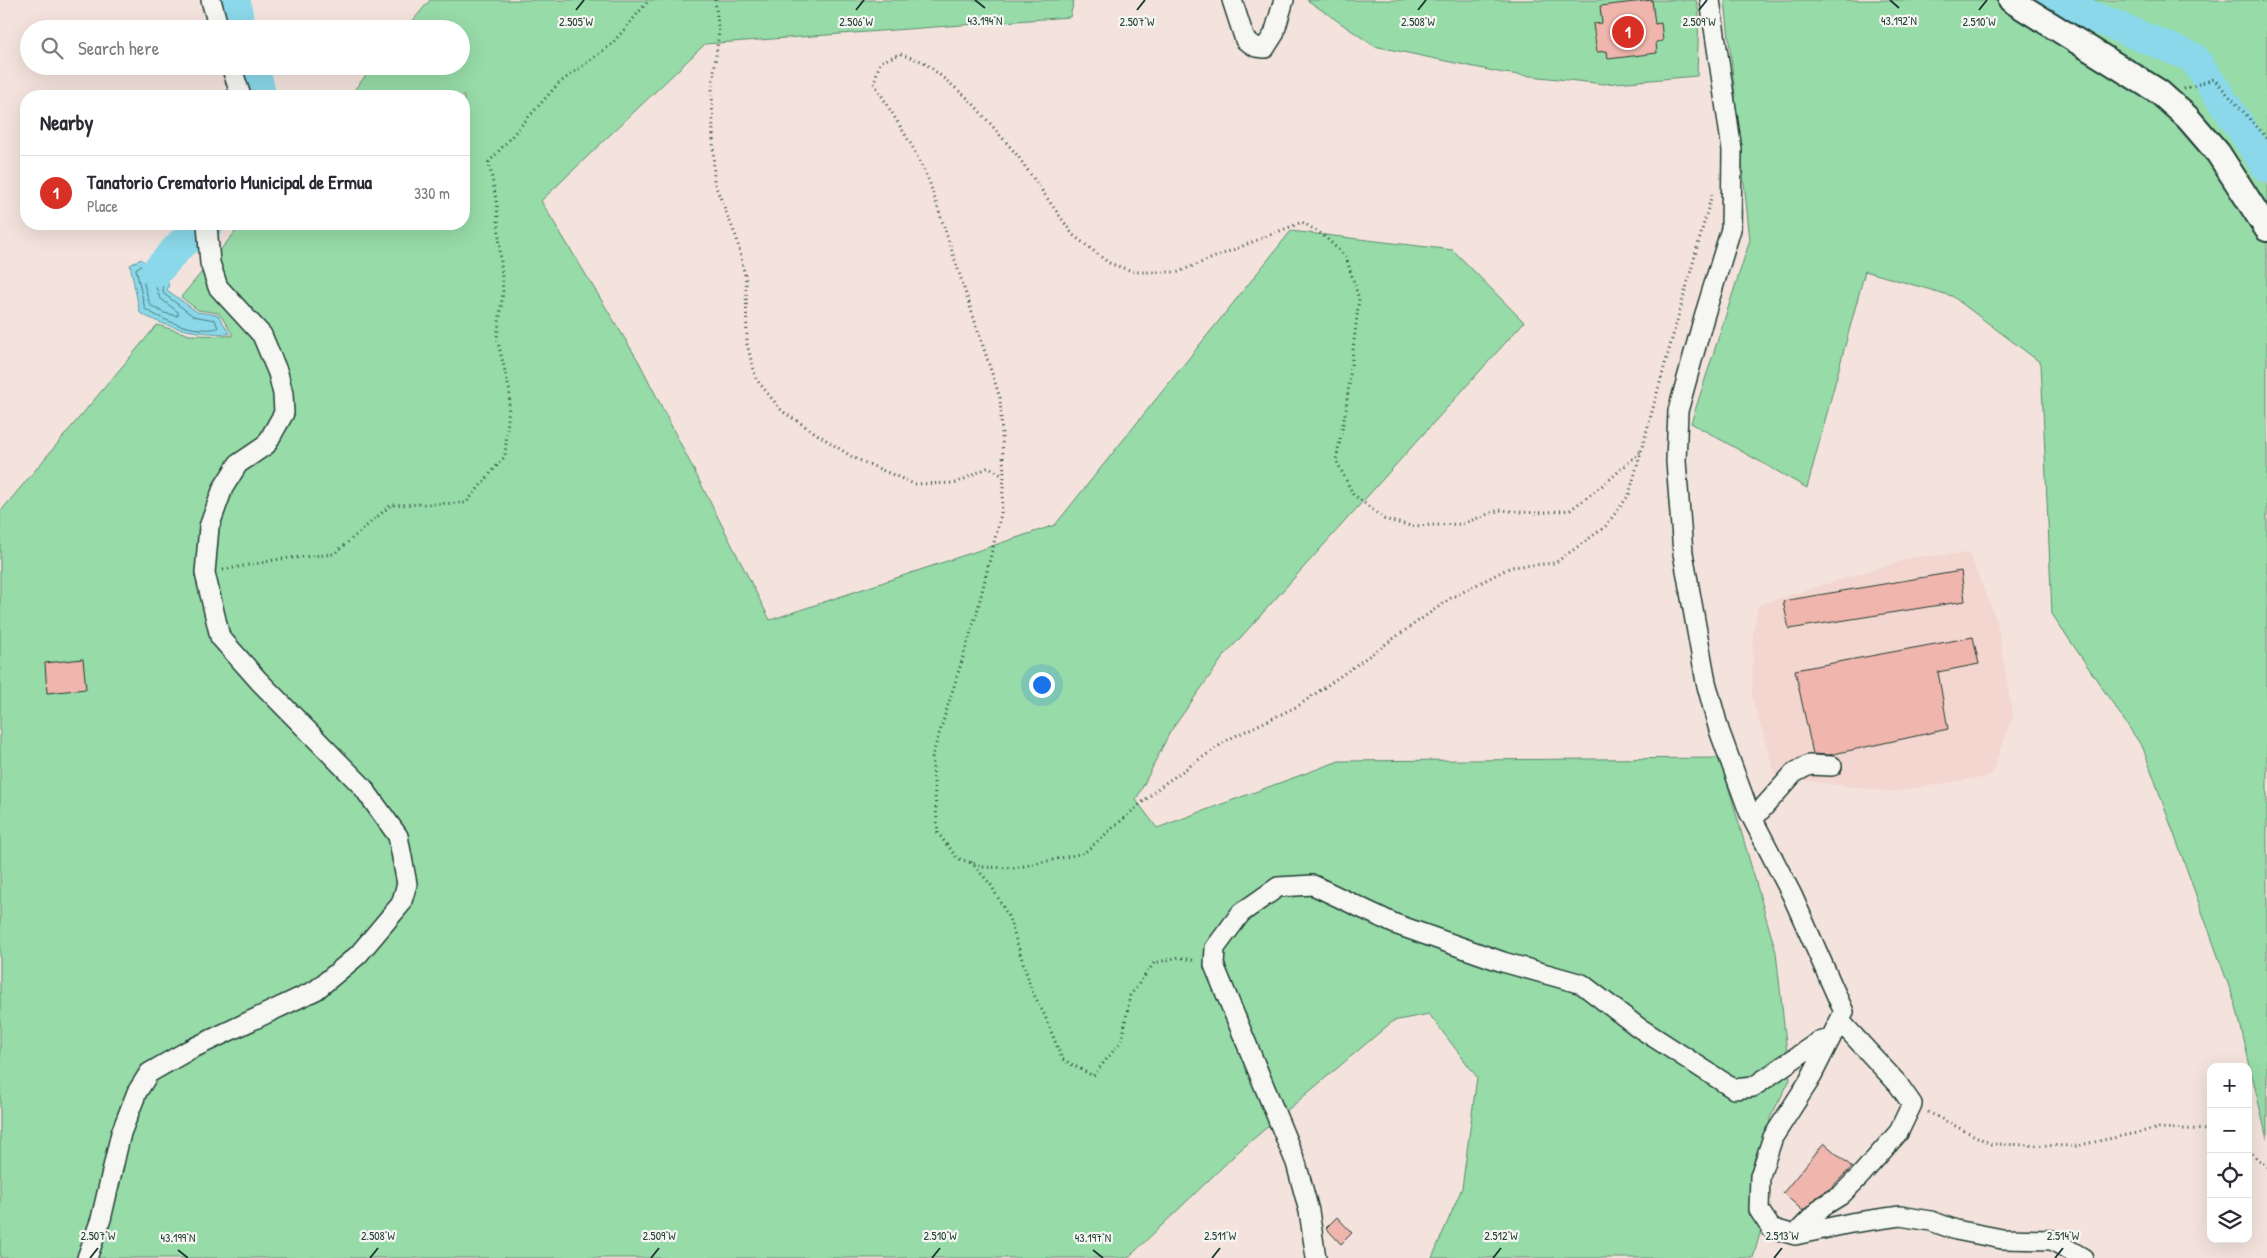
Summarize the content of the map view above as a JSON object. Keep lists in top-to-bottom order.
{
  "page": {
    "pins": "1",
    "search": "Search here",
    "heading": "Nearby",
    "list": [
      {
        "mark": "1",
        "name": "Tanatorio Crematorio Municipal de Ermua",
        "note": "Place",
        "value": "330 m"
      }
    ],
    "map_buttons": ["+", "−"]
  },
  "coordinates": [
    "43.194°N",
    "43.192°N",
    "2.505°W",
    "2.506°W",
    "2.507°W",
    "2.508°W",
    "2.509°W",
    "2.510°W",
    "2.511°W",
    "2.512°W",
    "2.513°W",
    "2.514°W",
    "43.199°N",
    "43.197°N"
  ]
}
